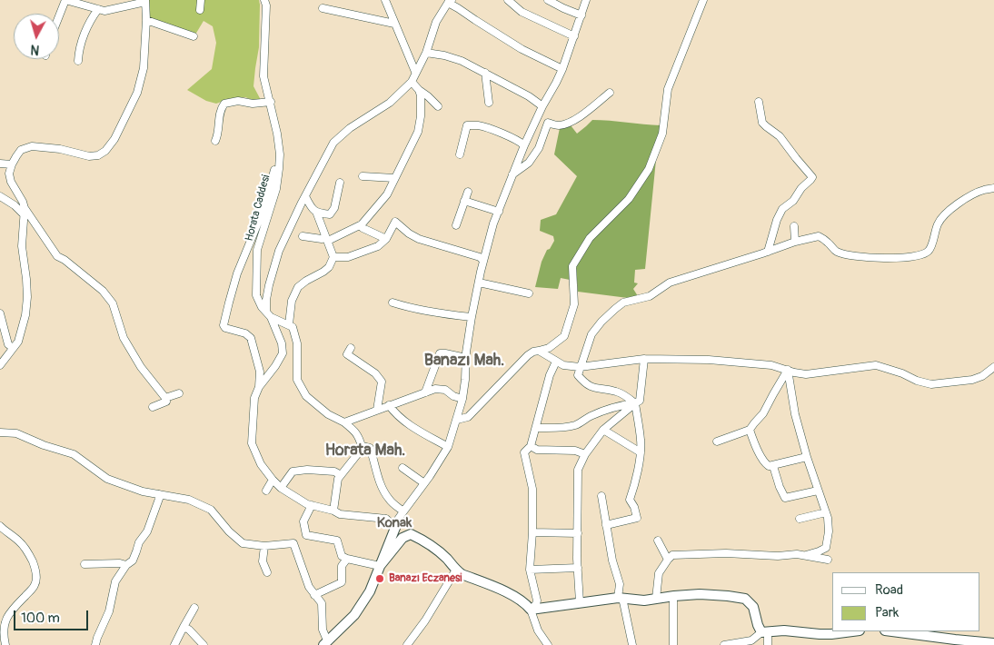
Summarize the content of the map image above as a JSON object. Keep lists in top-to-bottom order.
{
  "streets": {
    "street": ["Horata Caddesi"]
  },
  "districts": ["Banazı Mah.", "Horata Mah.", "Konak"],
  "places": ["Banazı Eczanesi"],
  "legend": ["Road", "Park"],
  "scale_bar": "100 m",
  "north": "bottom"
}
